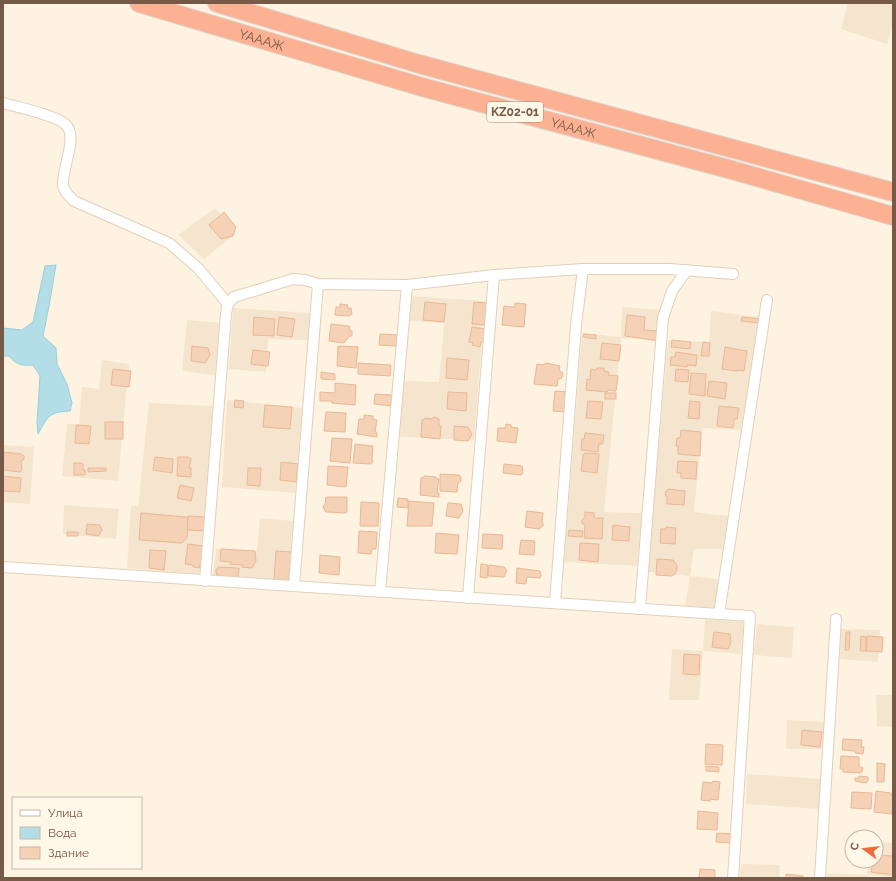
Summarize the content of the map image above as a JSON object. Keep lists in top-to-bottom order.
{
  "streets": {
    "highway": ["ҮАААЖ", "KZ02-01"]
  },
  "legend": ["Улица", "Вода", "Здание"],
  "north": "left"
}
